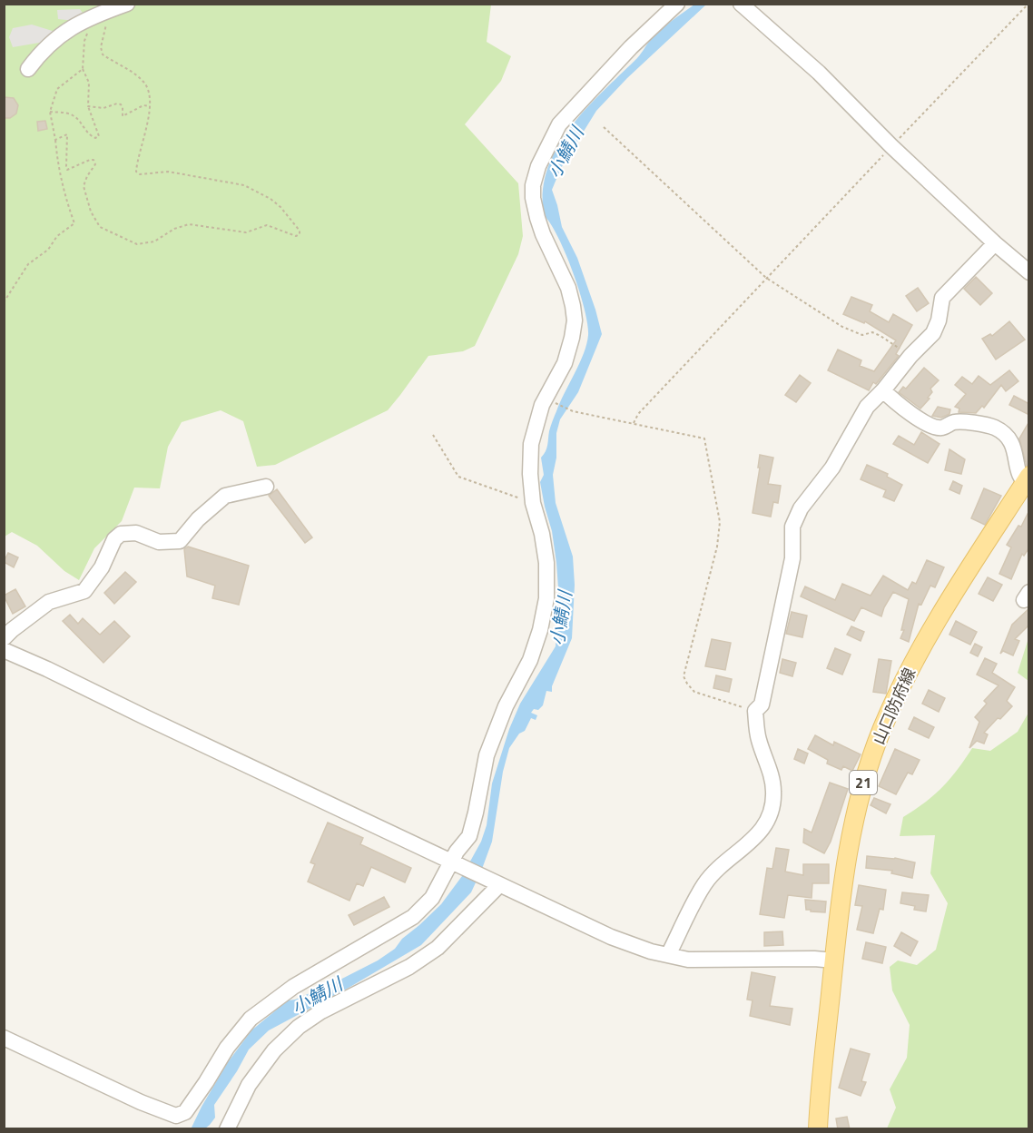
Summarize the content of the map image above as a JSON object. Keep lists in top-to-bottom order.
{
  "streets": {
    "main road": ["山口防府線", "21"]
  },
  "water": ["小鯖川"]
}
